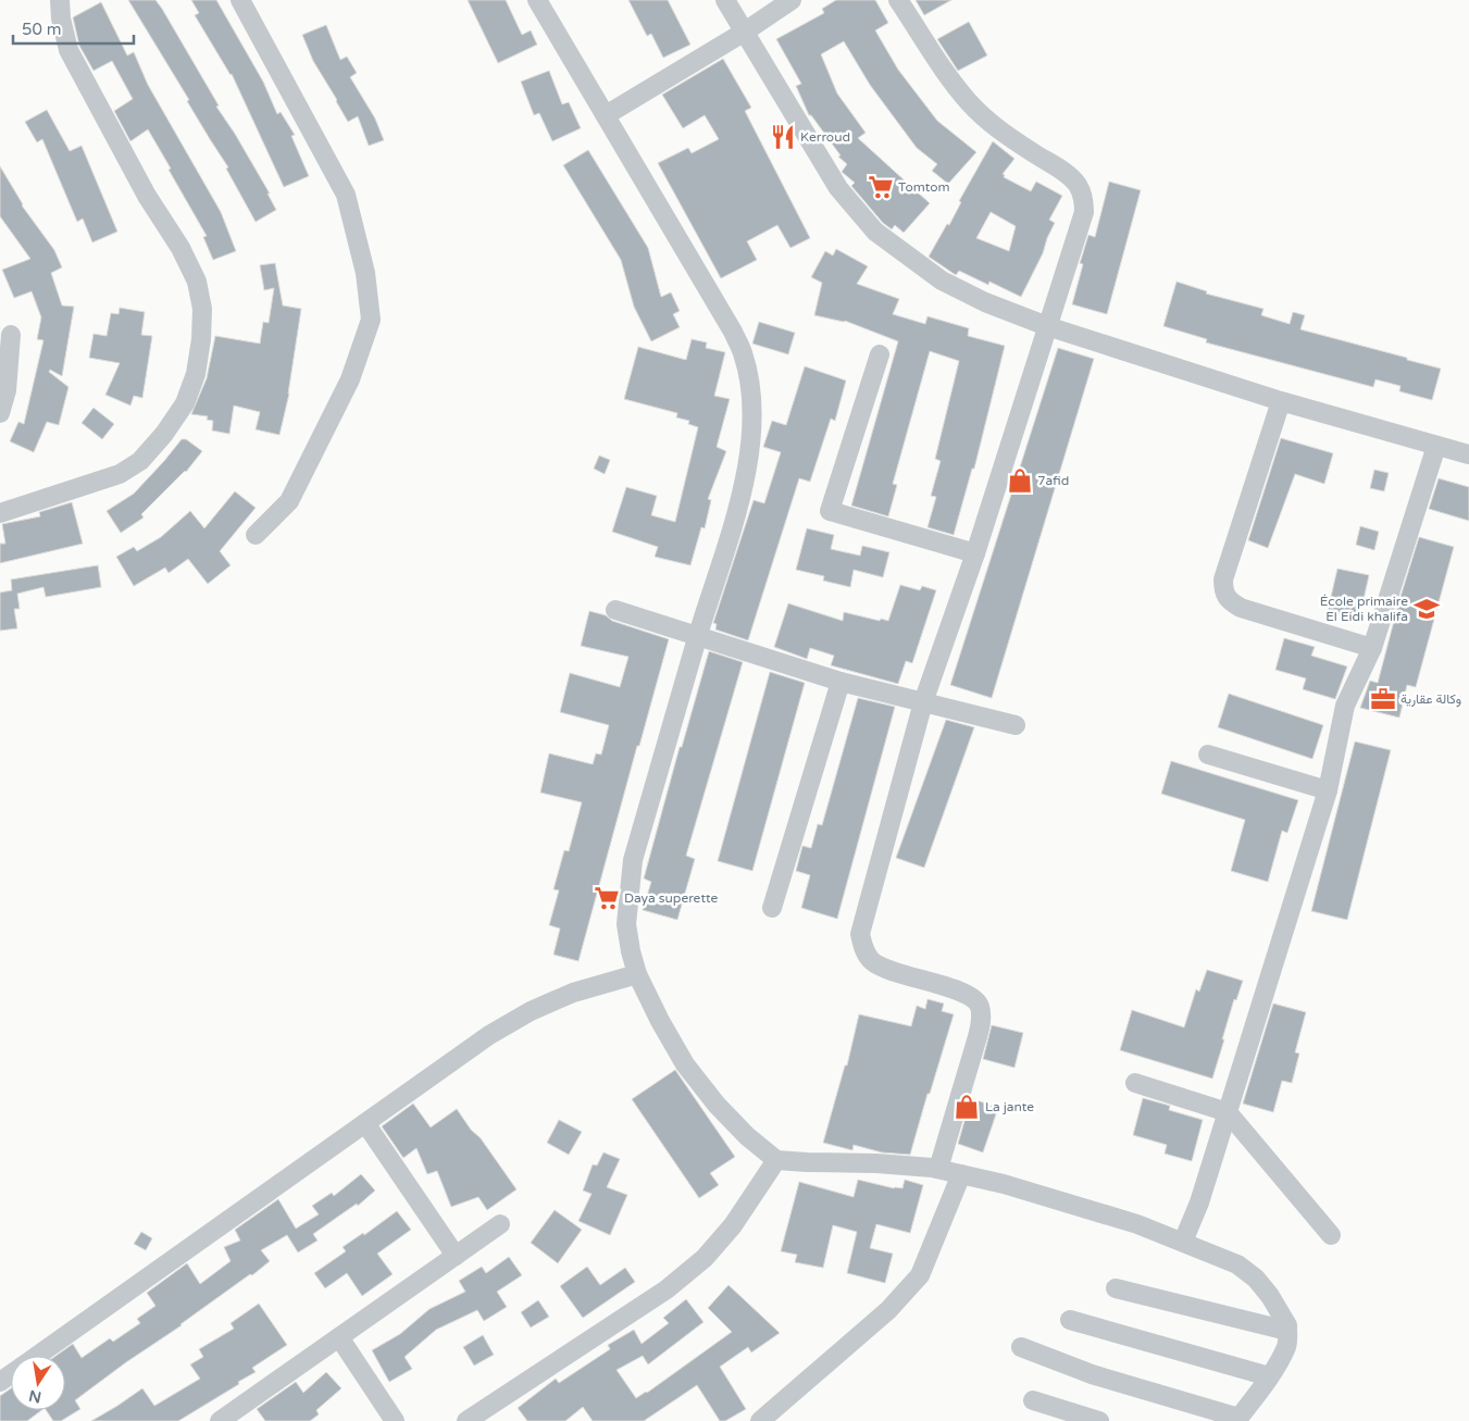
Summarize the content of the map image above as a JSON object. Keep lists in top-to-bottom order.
{
  "places": {
    "restaurant": ["Kerroud"],
    "supermarket": ["Tomtom", "Daya superette"],
    "shop": ["7afid", "La jante"],
    "school or university": ["École primaire El Eidi khalifa"],
    "office": ["وكالة عقارية"]
  },
  "scale_bar": "50 m",
  "north": "bottom"
}
